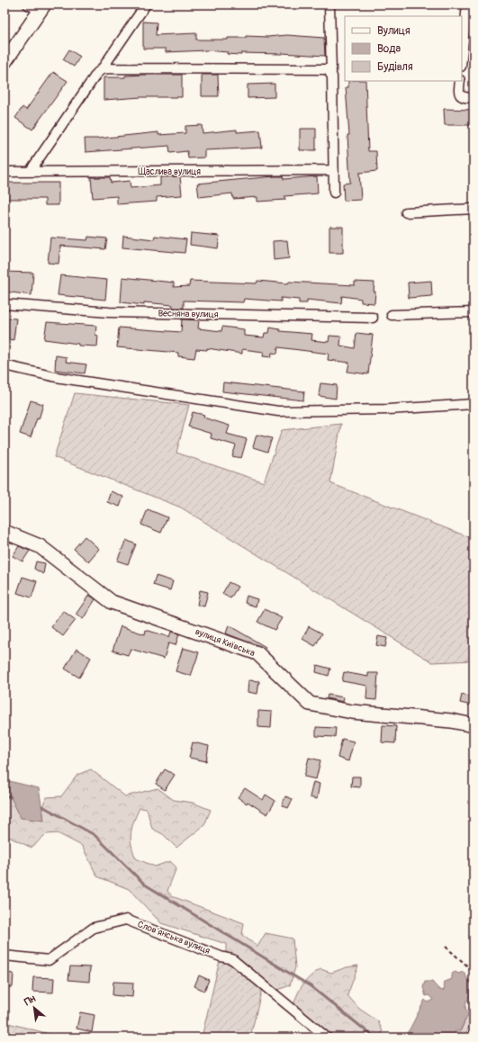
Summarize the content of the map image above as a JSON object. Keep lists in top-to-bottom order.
{
  "streets": {
    "street": [
      "Щаслива вулиця",
      "Весняна вулиця",
      "вулиця Київська",
      "Словʼянська вулиця"
    ]
  },
  "legend": ["Вулиця", "Вода", "Будівля"],
  "north": "top left"
}
